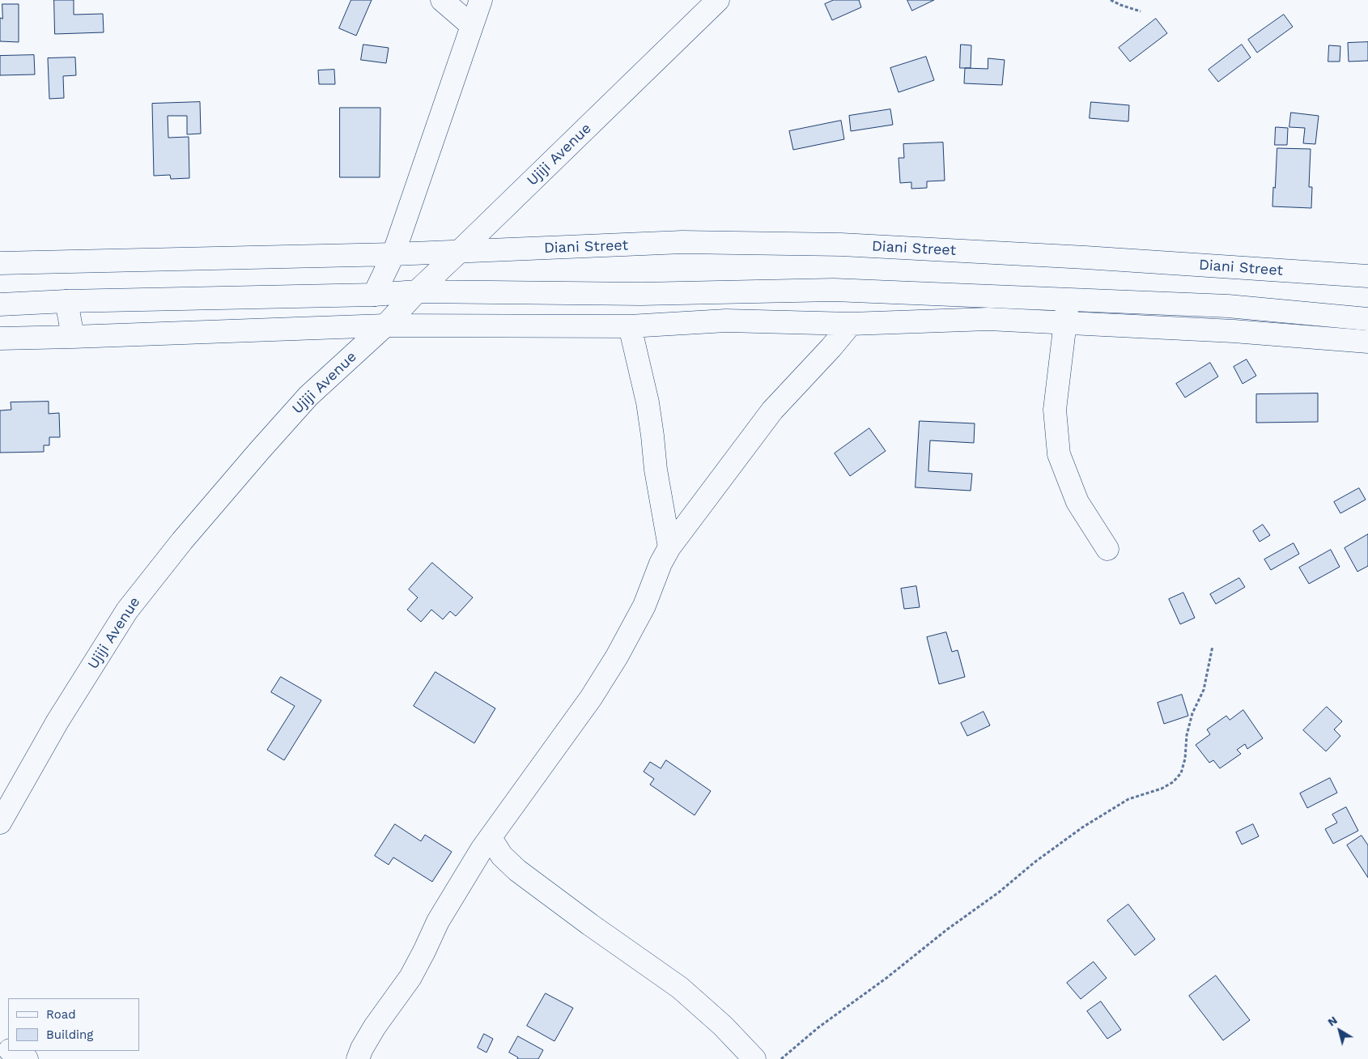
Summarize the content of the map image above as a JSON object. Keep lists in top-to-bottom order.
{
  "streets": {
    "street": ["Ujiji Avenue", "Diani Street"]
  },
  "crossings": [
    ["Ujiji Avenue", "Diani Street"]
  ],
  "legend": ["Road", "Building"],
  "north": "top left"
}
